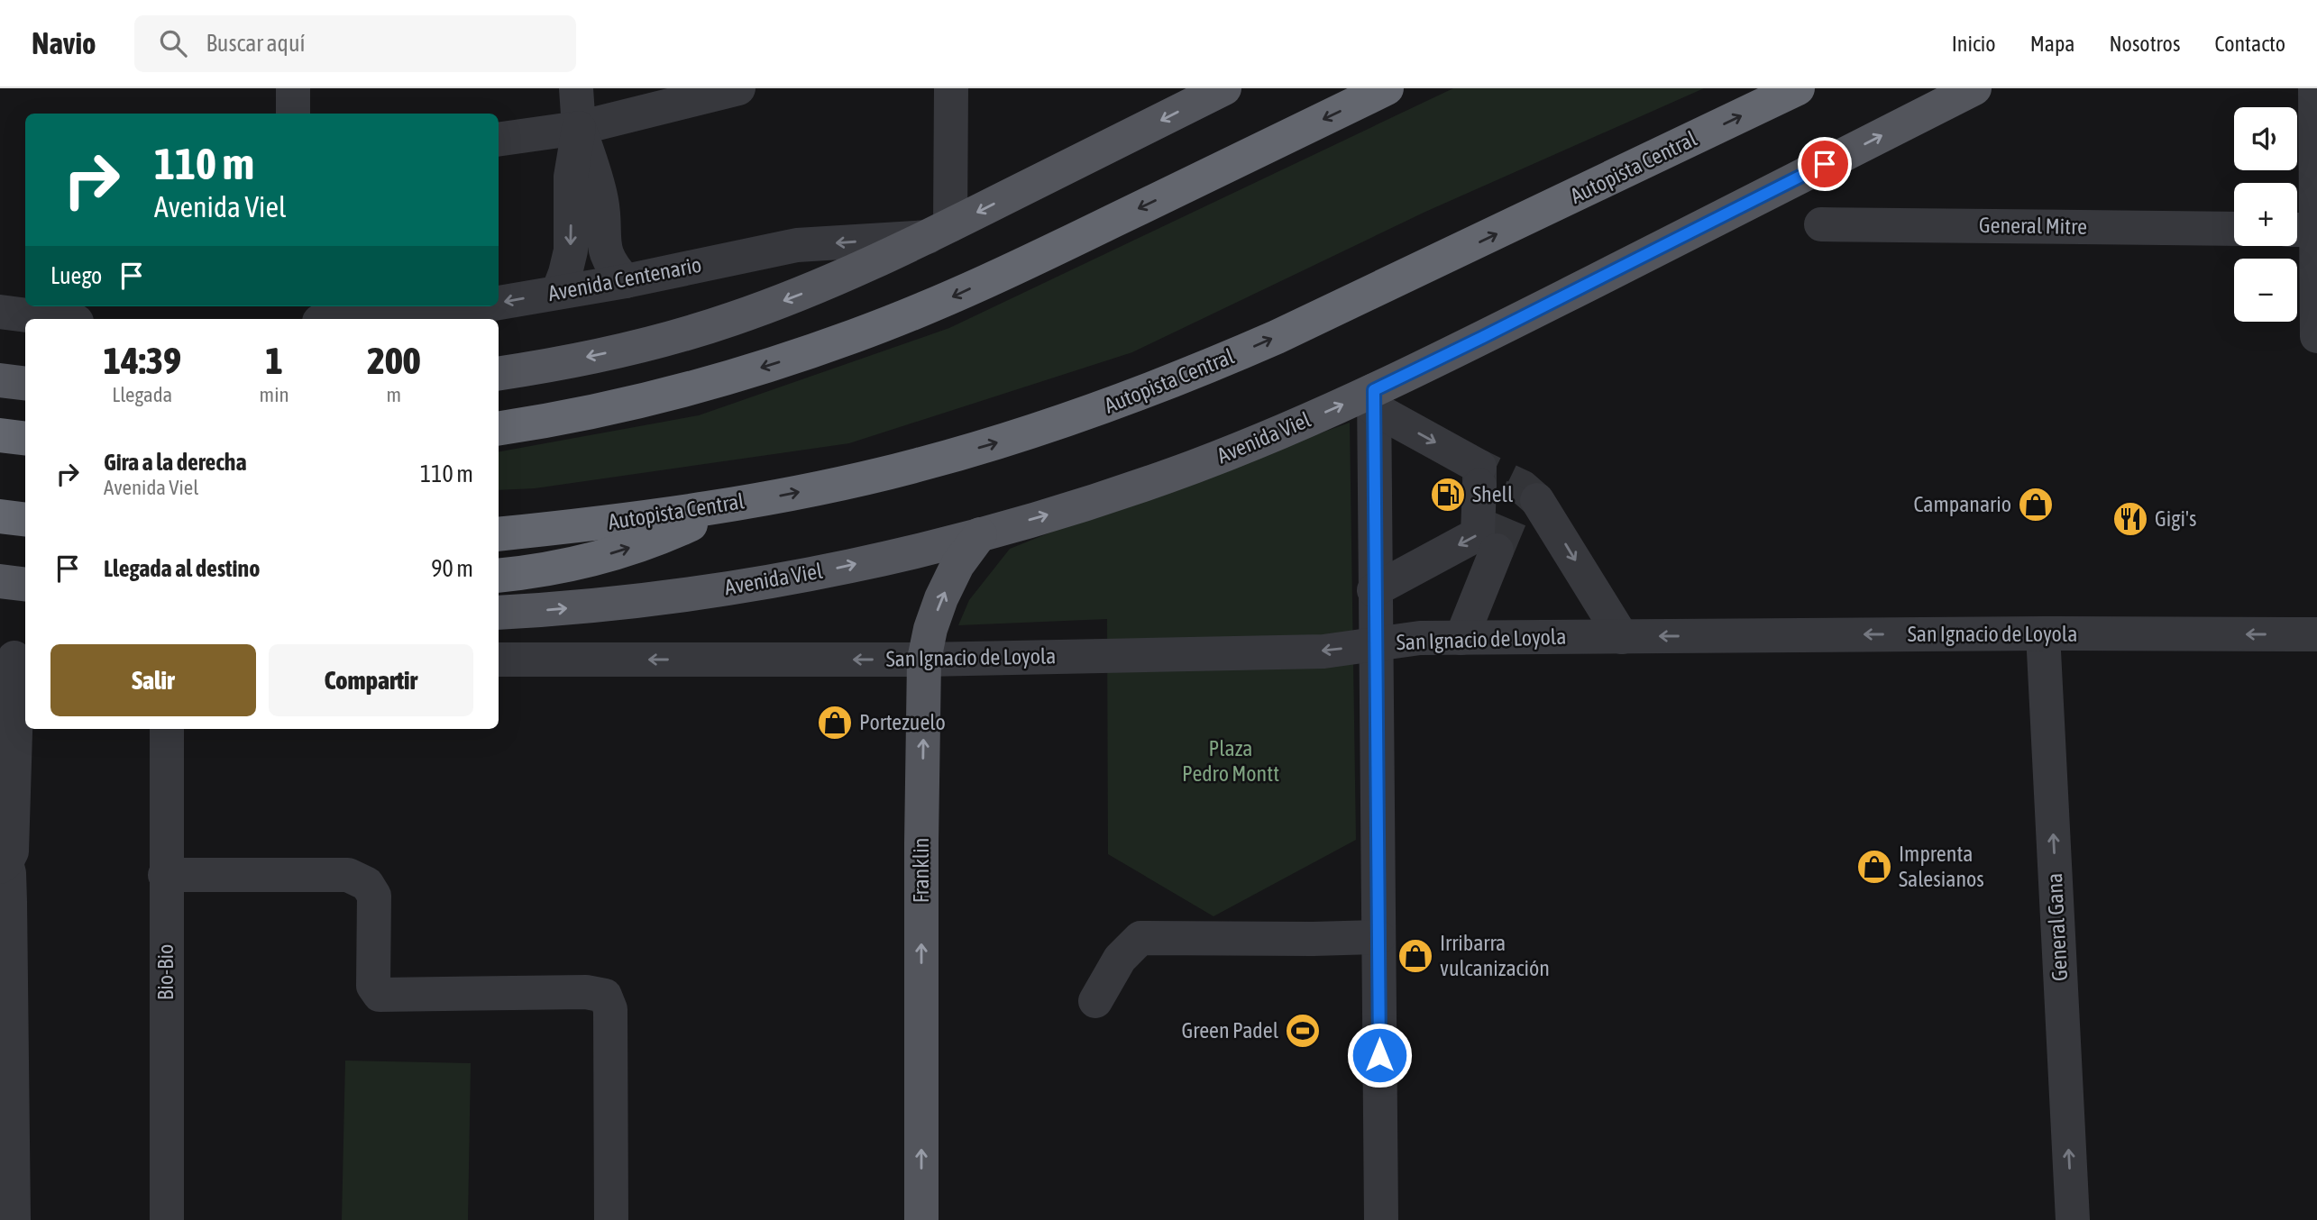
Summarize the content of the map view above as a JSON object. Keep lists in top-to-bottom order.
{
  "streets": {
    "highway": ["Autopista Central"],
    "main road": ["Avenida Viel", "Franklin"],
    "street": [
      "General Mitre",
      "Avenida Centenario",
      "San Ignacio de Loyola",
      "General Gana",
      "Bio-Bio"
    ]
  },
  "crossings": [
    ["Avenida Viel", "Franklin"],
    ["San Ignacio de Loyola", "Franklin"],
    ["San Ignacio de Loyola", "General Gana"]
  ],
  "one_way": ["San Ignacio de Loyola", "Franklin", "General Gana"],
  "parks": ["Plaza Pedro Montt"],
  "places": {
    "fuel station": ["Shell"],
    "shop": [
      "Campanario",
      "Portezuelo",
      "Imprenta Salesianos",
      "Irribarra vulcanización"
    ],
    "restaurant": ["Gigi's"],
    "sports": ["Green Padel"]
  },
  "page": {
    "header": "Navio",
    "search": "Buscar aquí",
    "nav": [
      "Inicio",
      "Mapa",
      "Nosotros",
      "Contacto"
    ],
    "map_buttons": ["+", "−"],
    "turn": ["110 m", "Avenida Viel"],
    "then": "Luego",
    "eta": [
      "14:39",
      "Llegada",
      "1",
      "min",
      "200",
      "m"
    ],
    "list": [
      {
        "name": "Gira a la derecha",
        "note": "Avenida Viel",
        "value": "110 m"
      },
      {
        "name": "Llegada al destino",
        "value": "90 m"
      }
    ],
    "buttons": ["Salir", "Compartir"]
  }
}
